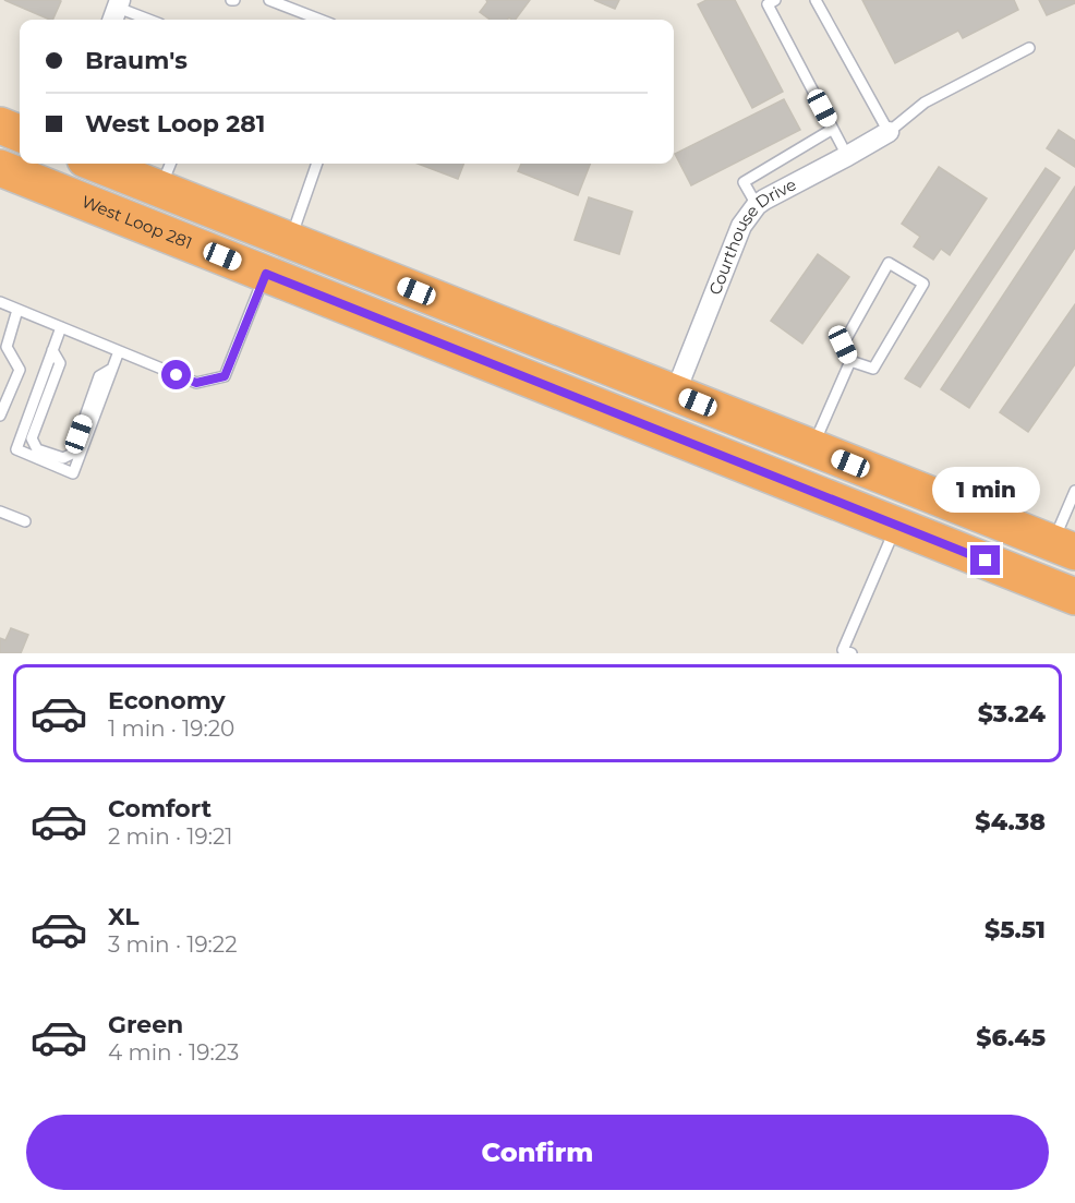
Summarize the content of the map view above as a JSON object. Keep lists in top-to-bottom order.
{
  "streets": {
    "highway": ["West Loop 281"],
    "street": ["Courthouse Drive"]
  },
  "page": {
    "banner": ["Braum's", "West Loop 281"],
    "bubble": "1 min",
    "list": [
      {
        "name": "Economy",
        "note": "1 min · 19:20",
        "value": "$3.24"
      },
      {
        "name": "Comfort",
        "note": "2 min · 19:21",
        "value": "$4.38"
      },
      {
        "name": "XL",
        "note": "3 min · 19:22",
        "value": "$5.51"
      },
      {
        "name": "Green",
        "note": "4 min · 19:23",
        "value": "$6.45"
      }
    ],
    "buttons": "Confirm"
  }
}
